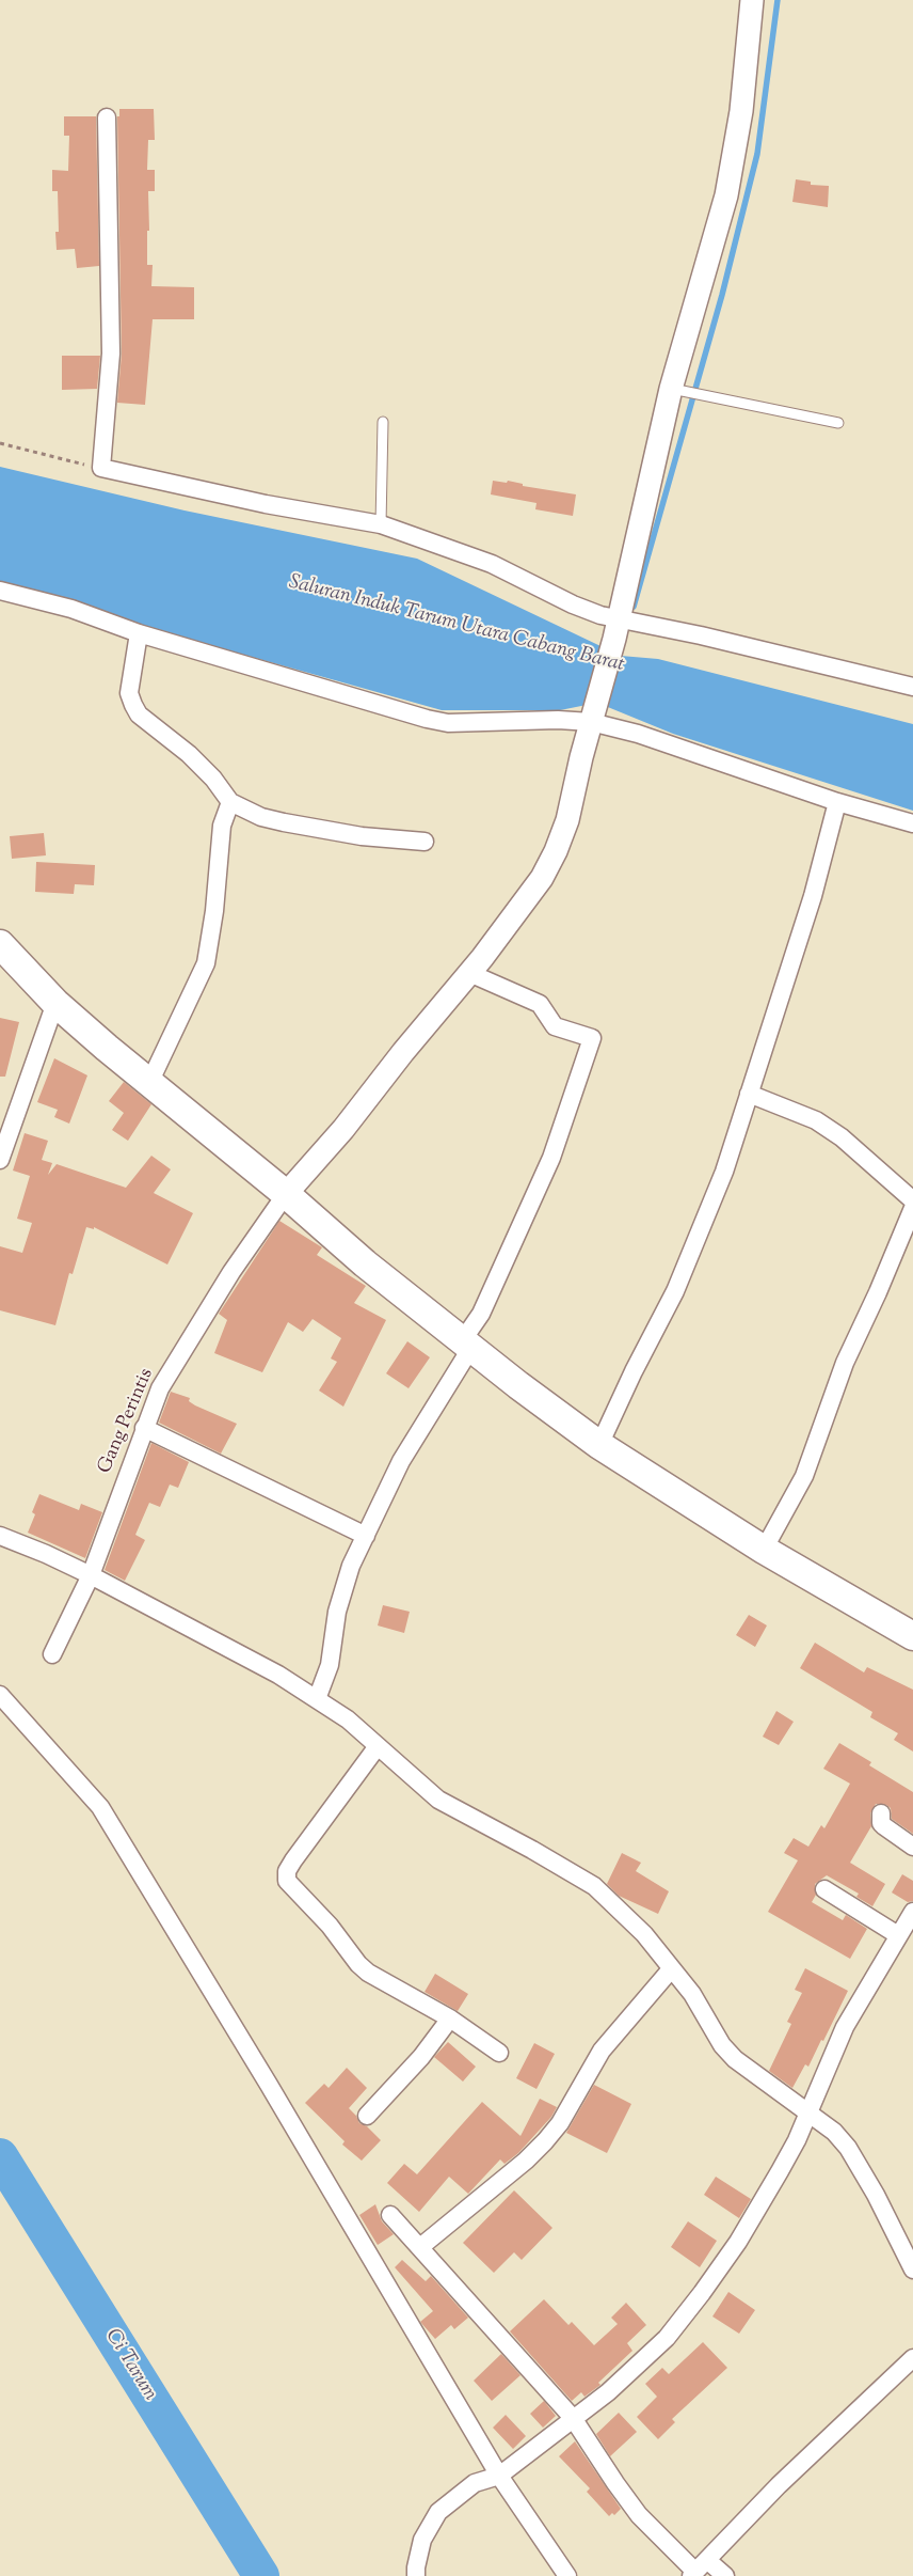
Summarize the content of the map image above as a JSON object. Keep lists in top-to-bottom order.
{
  "streets": {
    "street": ["Gang Perintis"]
  },
  "water": ["Saluran Induk Tarum Utara Cabang Barat", "Ci Tarum"]
}
